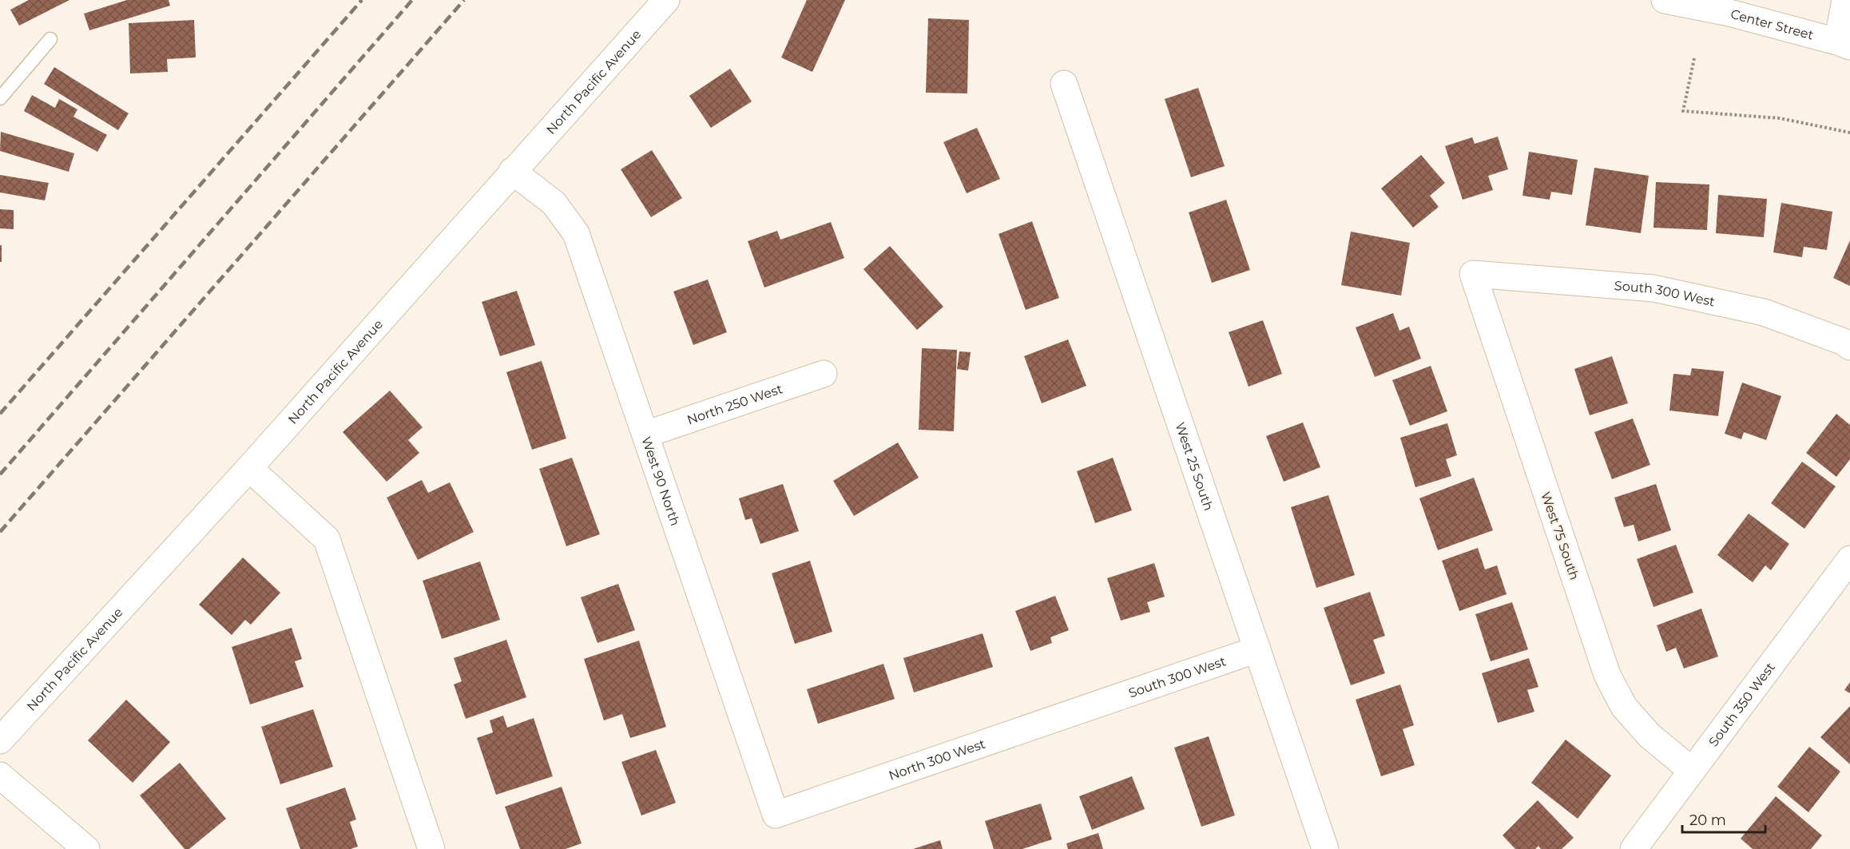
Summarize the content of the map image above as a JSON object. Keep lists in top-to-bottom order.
{
  "streets": {
    "street": [
      "Center Street",
      "North Pacific Avenue",
      "South 300 West",
      "North 250 West",
      "West 25 South",
      "West 90 North",
      "West 75 South",
      "South 350 West",
      "North 300 West"
    ]
  },
  "crossings": [
    ["North Pacific Avenue", "West 90 North"],
    ["South 300 West", "West 25 South"],
    ["South 300 West", "West 75 South"],
    ["South 300 West", "North 300 West"],
    ["North 250 West", "West 90 North"],
    ["West 90 North", "North 300 West"],
    ["West 75 South", "South 350 West"]
  ],
  "scale_bar": "20 m"
}
